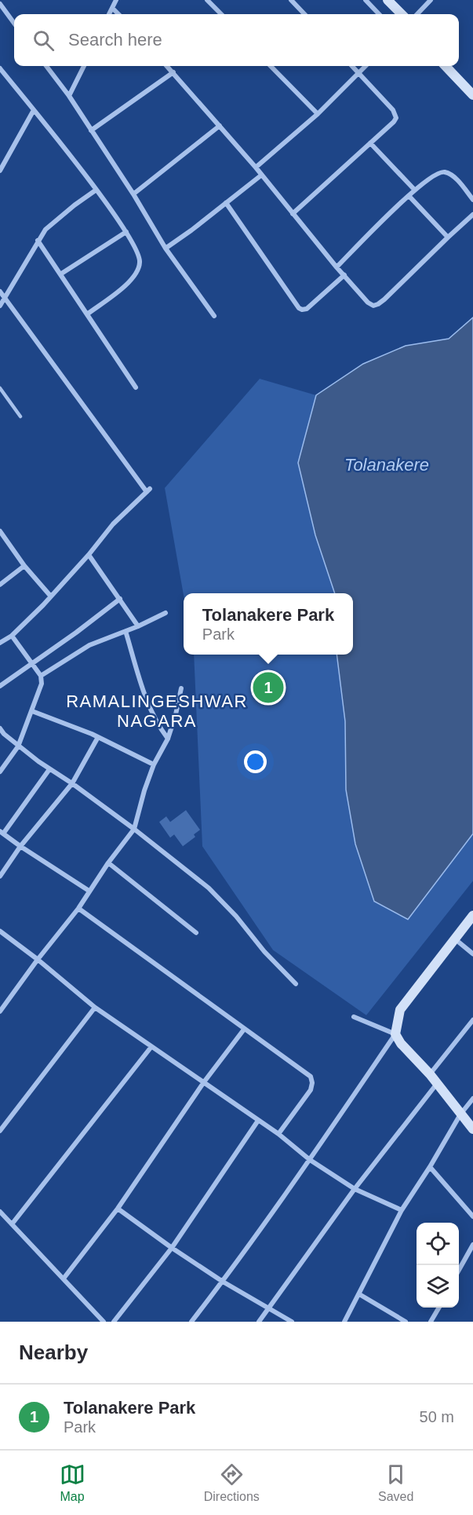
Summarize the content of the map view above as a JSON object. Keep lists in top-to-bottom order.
{
  "districts": ["RAMALINGESHWAR NAGARA"],
  "water": ["Tolanakere"],
  "page": {
    "search": "Search here",
    "popup": ["Tolanakere Park", "Park"],
    "pins": "1",
    "heading": "Nearby",
    "list": [
      {
        "mark": "1",
        "name": "Tolanakere Park",
        "note": "Park",
        "value": "50 m"
      }
    ],
    "nav": ["Map", "Directions", "Saved"]
  }
}
